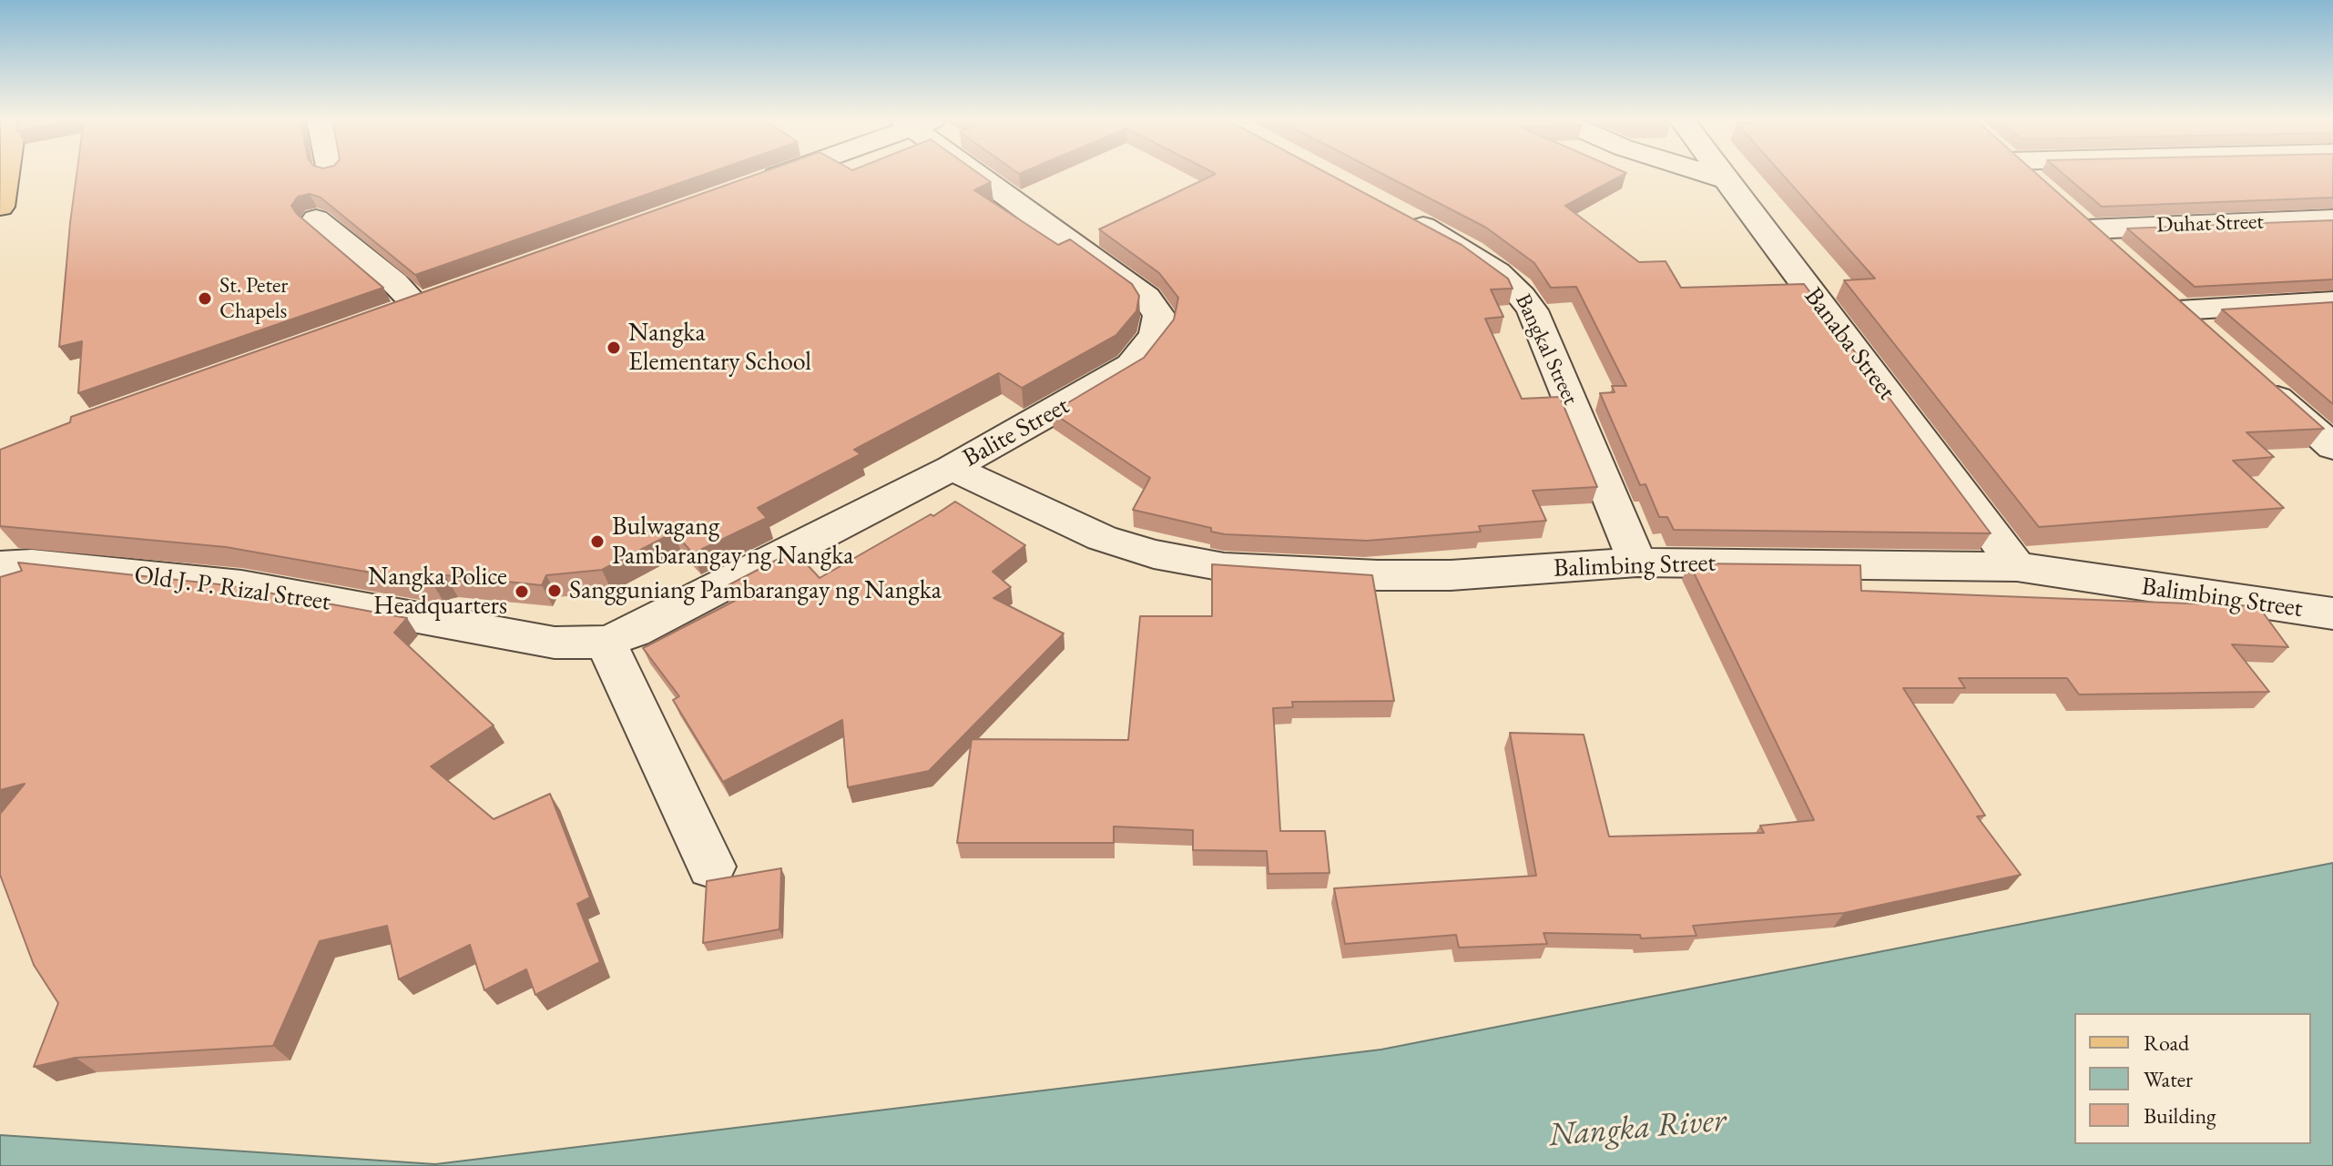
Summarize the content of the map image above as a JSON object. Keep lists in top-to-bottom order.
{
  "streets": {
    "street": [
      "Duhat Street",
      "Banaba Street",
      "Bangkal Street",
      "Balite Street",
      "Balimbing Street",
      "Old J. P. Rizal Street"
    ]
  },
  "crossings": [
    ["Banaba Street", "Balimbing Street"],
    ["Bangkal Street", "Balimbing Street"],
    ["Balite Street", "Balimbing Street"],
    ["Balite Street", "Old J. P. Rizal Street"]
  ],
  "water": ["Nangka River"],
  "places": [
    "St. Peter Chapels",
    "Nangka Elementary School",
    "Bulwagang Pambarangay ng Nangka",
    "Sangguniang Pambarangay ng Nangka",
    "Nangka Police Headquarters"
  ],
  "legend": ["Road", "Water", "Building"]
}
